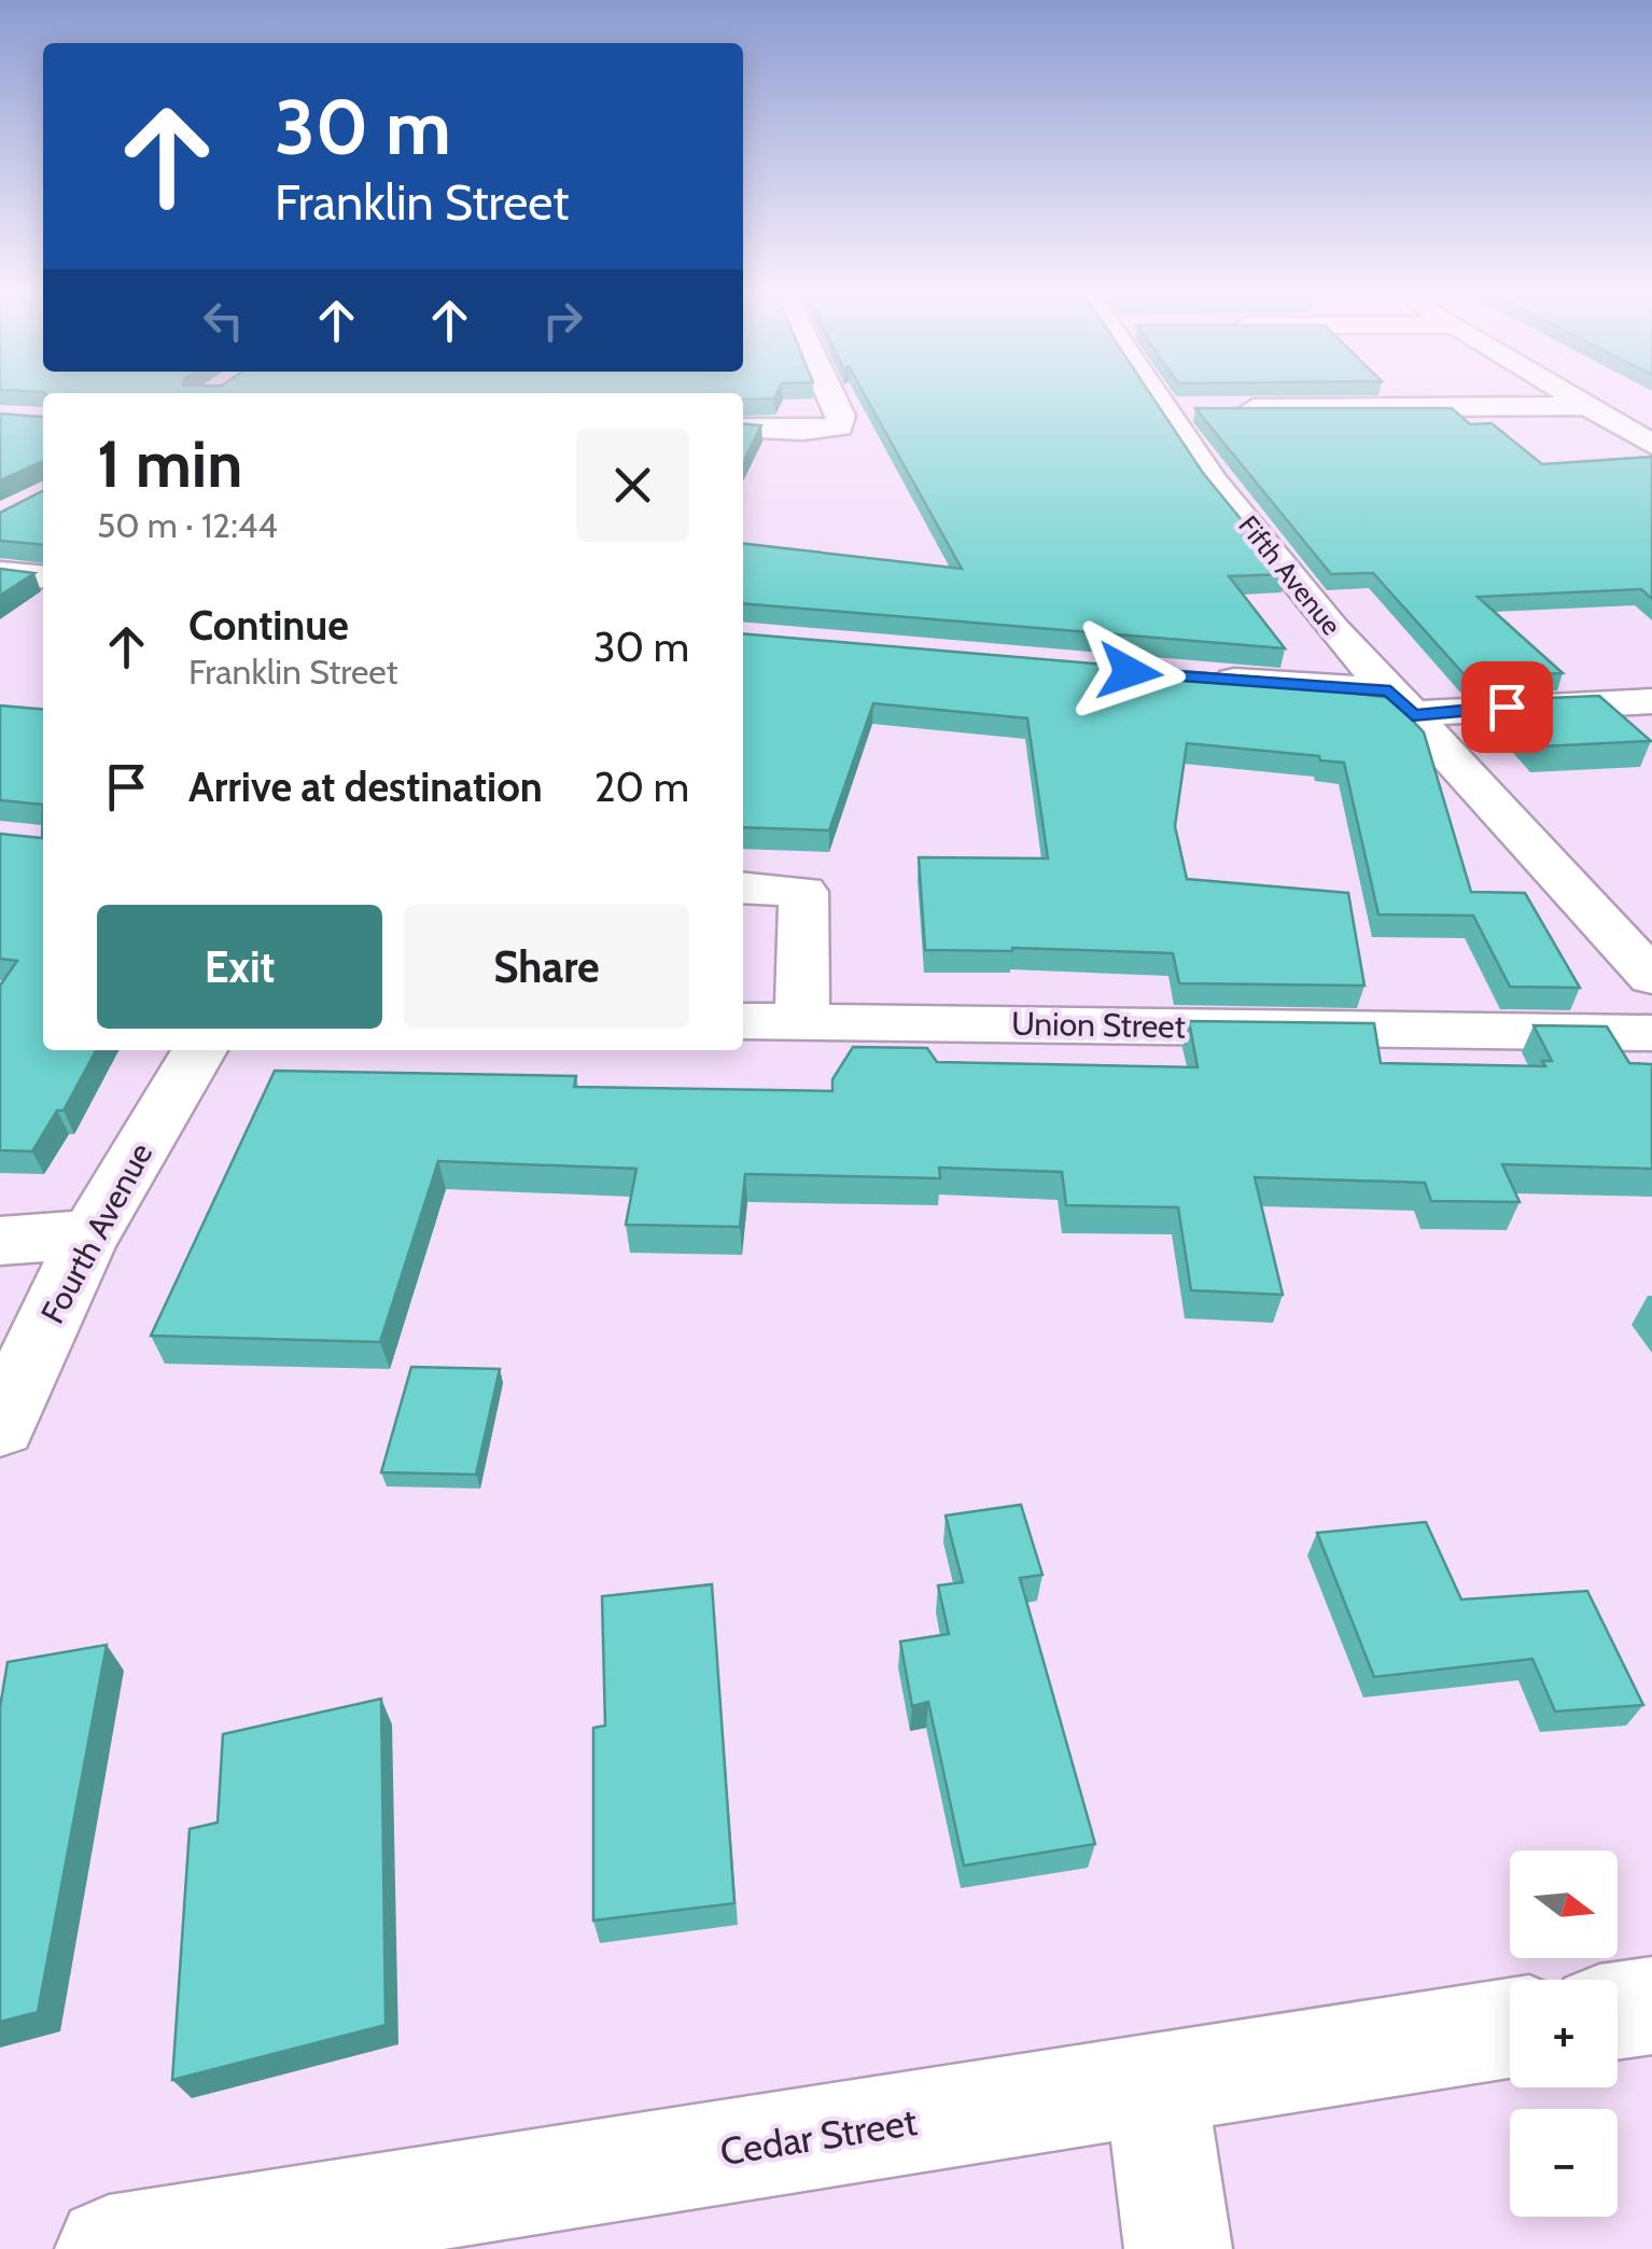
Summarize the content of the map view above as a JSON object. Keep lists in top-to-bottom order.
{
  "streets": {
    "street": [
      "Fifth Avenue",
      "Union Street",
      "Fourth Avenue",
      "Cedar Street"
    ]
  },
  "north": "right",
  "page": {
    "turn": ["30 m", "Franklin Street"],
    "heading": ["1 min", "50 m · 12:44"],
    "list": [
      {
        "name": "Continue",
        "note": "Franklin Street",
        "value": "30 m"
      },
      {
        "name": "Arrive at destination",
        "value": "20 m"
      }
    ],
    "buttons": ["Exit", "Share"],
    "map_buttons": ["+", "−"]
  }
}
